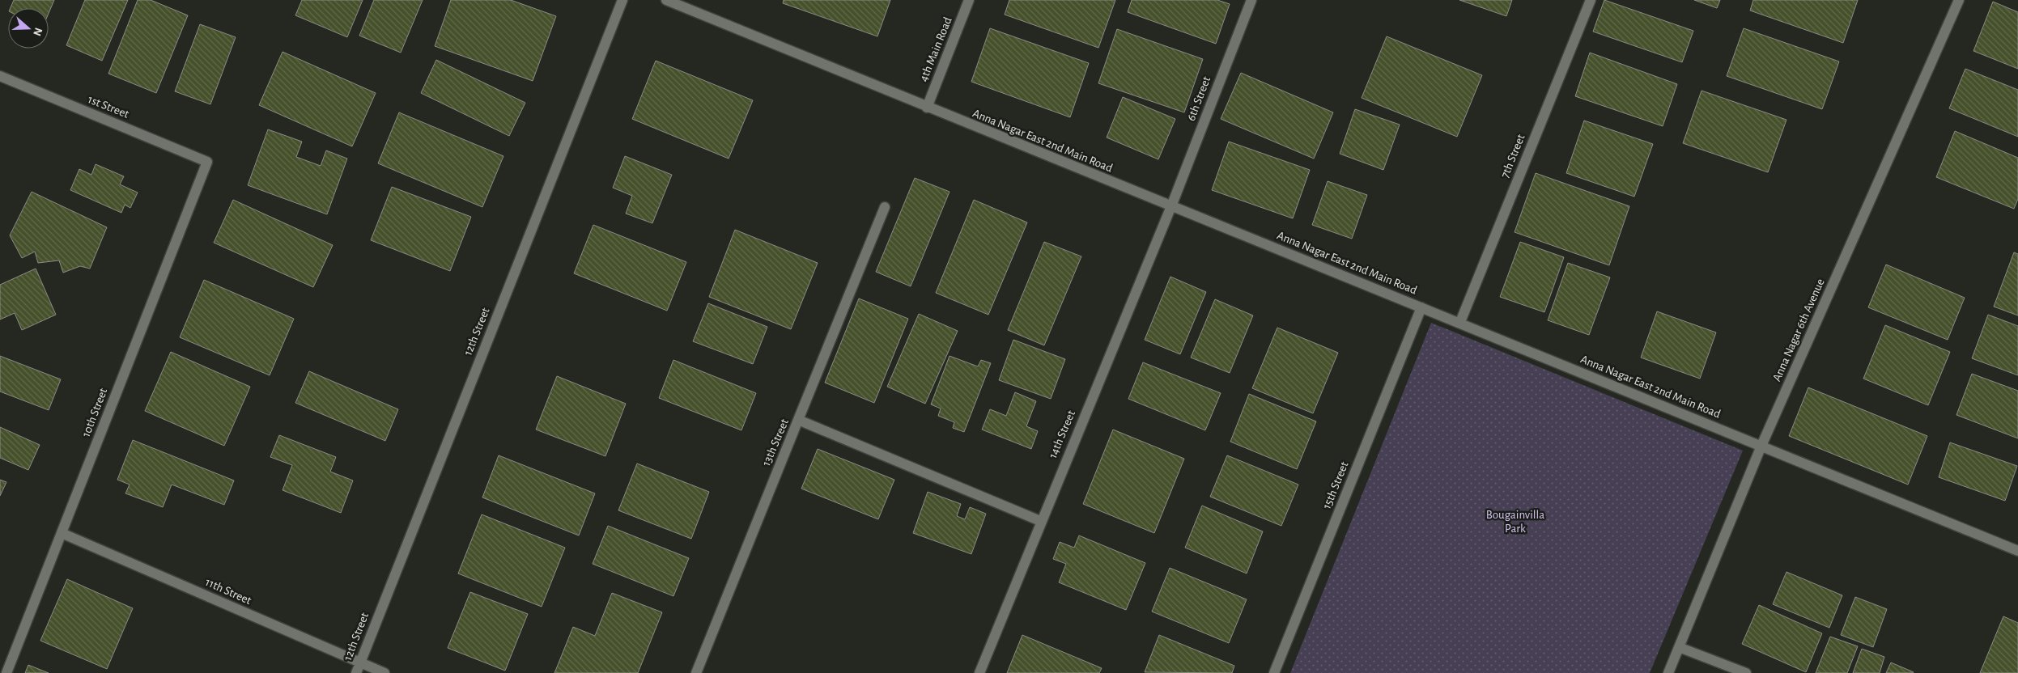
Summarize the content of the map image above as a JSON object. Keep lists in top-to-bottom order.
{
  "streets": {
    "street": [
      "4th Main Road",
      "6th Street",
      "1st Street",
      "Anna Nagar East 2nd Main Road",
      "7th Street",
      "Anna Nagar 6th Avenue",
      "12th Street",
      "10th Street",
      "14th Street",
      "13th Street",
      "15th Street",
      "11th Street"
    ]
  },
  "crossings": [
    ["4th Main Road", "Anna Nagar East 2nd Main Road"],
    ["6th Street", "Anna Nagar East 2nd Main Road"],
    ["6th Street", "14th Street"],
    ["1st Street", "10th Street"],
    ["Anna Nagar East 2nd Main Road", "7th Street"],
    ["Anna Nagar East 2nd Main Road", "Anna Nagar 6th Avenue"],
    ["Anna Nagar East 2nd Main Road", "14th Street"],
    ["Anna Nagar East 2nd Main Road", "15th Street"],
    ["12th Street", "11th Street"],
    ["10th Street", "11th Street"],
    ["14th Street", "13th Street"]
  ],
  "parks": ["Bougainvilla Park"],
  "north": "right"
}
